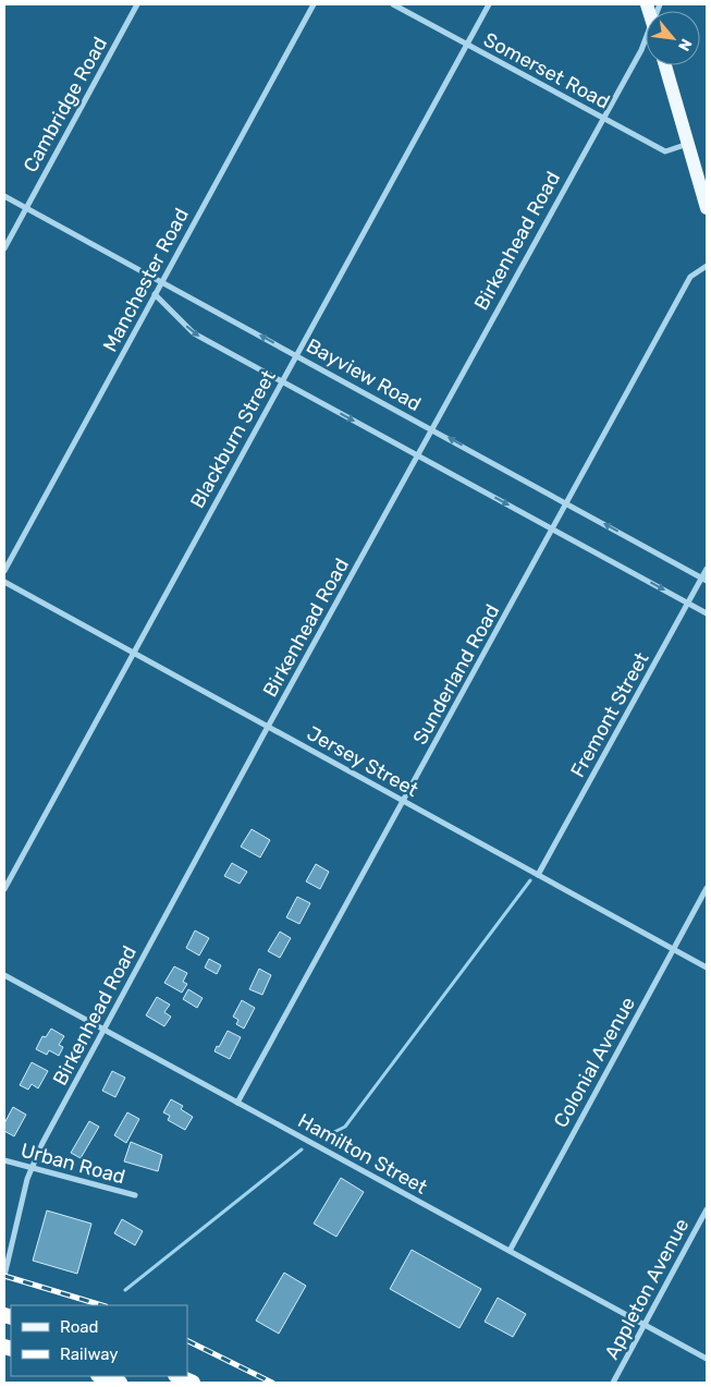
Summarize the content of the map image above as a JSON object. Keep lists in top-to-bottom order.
{
  "streets": {
    "street": [
      "Somerset Road",
      "Cambridge Road",
      "Birkenhead Road",
      "Manchester Road",
      "Bayview Road",
      "Blackburn Street",
      "Sunderland Road",
      "Fremont Street",
      "Jersey Street",
      "Colonial Avenue",
      "Hamilton Street",
      "Urban Road",
      "Appleton Avenue"
    ]
  },
  "crossings": [
    ["Somerset Road", "Birkenhead Road"],
    ["Somerset Road", "Blackburn Street"],
    ["Cambridge Road", "Bayview Road"],
    ["Birkenhead Road", "Bayview Road"],
    ["Birkenhead Road", "Jersey Street"],
    ["Birkenhead Road", "Hamilton Street"],
    ["Birkenhead Road", "Urban Road"],
    ["Manchester Road", "Bayview Road"],
    ["Bayview Road", "Blackburn Street"],
    ["Bayview Road", "Sunderland Road"],
    ["Bayview Road", "Fremont Street"],
    ["Blackburn Street", "Jersey Street"],
    ["Sunderland Road", "Jersey Street"],
    ["Sunderland Road", "Hamilton Street"],
    ["Fremont Street", "Jersey Street"],
    ["Jersey Street", "Colonial Avenue"],
    ["Colonial Avenue", "Hamilton Street"],
    ["Hamilton Street", "Appleton Avenue"]
  ],
  "legend": ["Road", "Railway"],
  "north": "bottom right"
}
